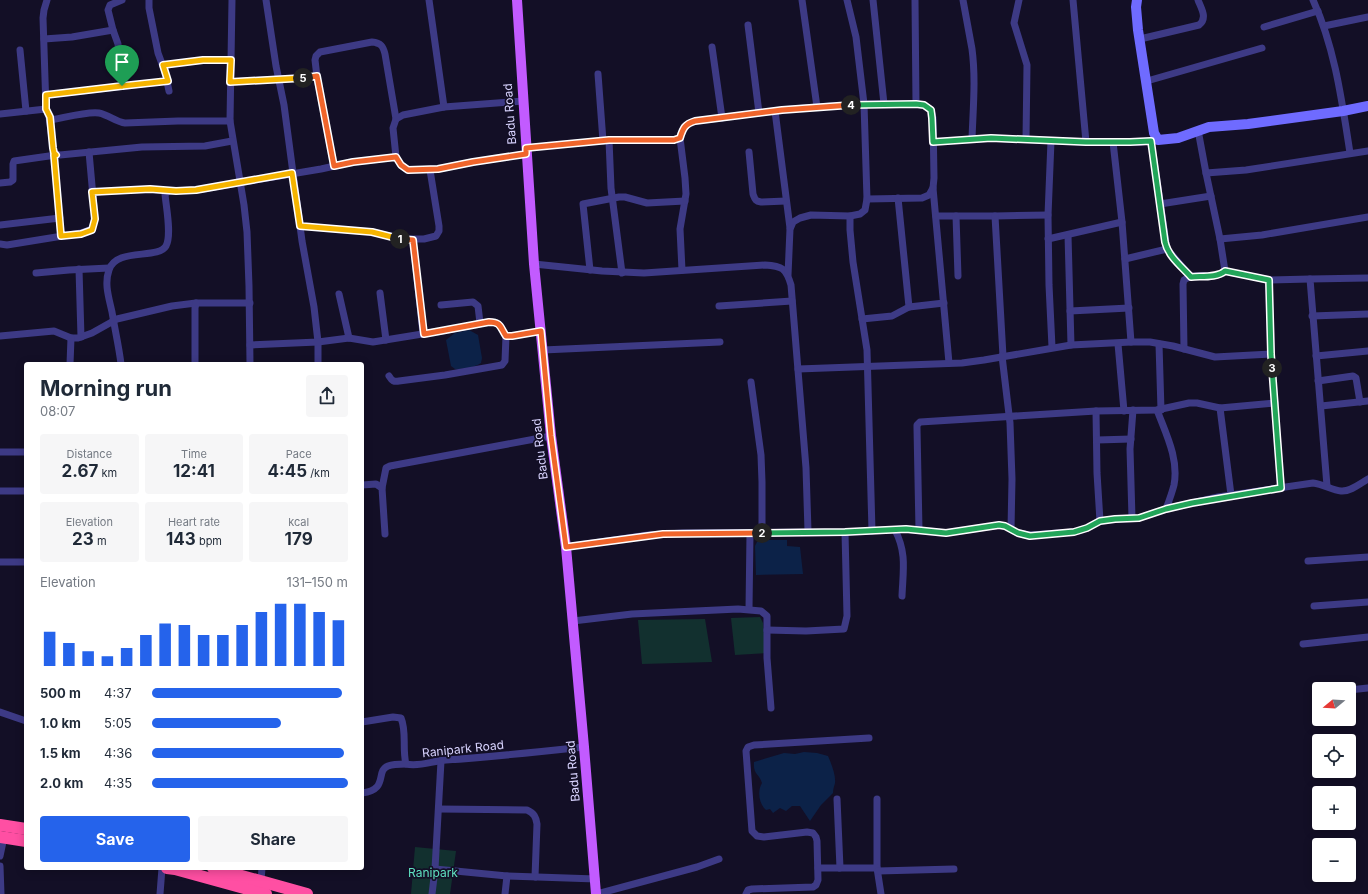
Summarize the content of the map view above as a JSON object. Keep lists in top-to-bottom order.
{
  "streets": {
    "main road": ["Badu Road"],
    "street": ["Ranipark Road"]
  },
  "crossings": [
    ["Badu Road", "Ranipark Road"]
  ],
  "parks": ["Ranipark"],
  "north": "left",
  "page": {
    "pins": [
      "5",
      "4",
      "1",
      "3",
      "2"
    ],
    "heading": ["Morning run", "08:07"],
    "stats": [
      ["Distance", "2.67 km"],
      ["Time", "12:41"],
      ["Pace", "4:45 /km"],
      ["Elevation", "23 m"],
      ["Heart rate", "143 bpm"],
      ["kcal", "179"]
    ],
    "chart": ["Elevation", "131–150 m"],
    "list": [
      {
        "name": "500 m",
        "note": "4:37"
      },
      {
        "name": "1.0 km",
        "note": "5:05"
      },
      {
        "name": "1.5 km",
        "note": "4:36"
      },
      {
        "name": "2.0 km",
        "note": "4:35"
      }
    ],
    "map_buttons": ["+", "−"],
    "buttons": ["Save", "Share"]
  }
}
